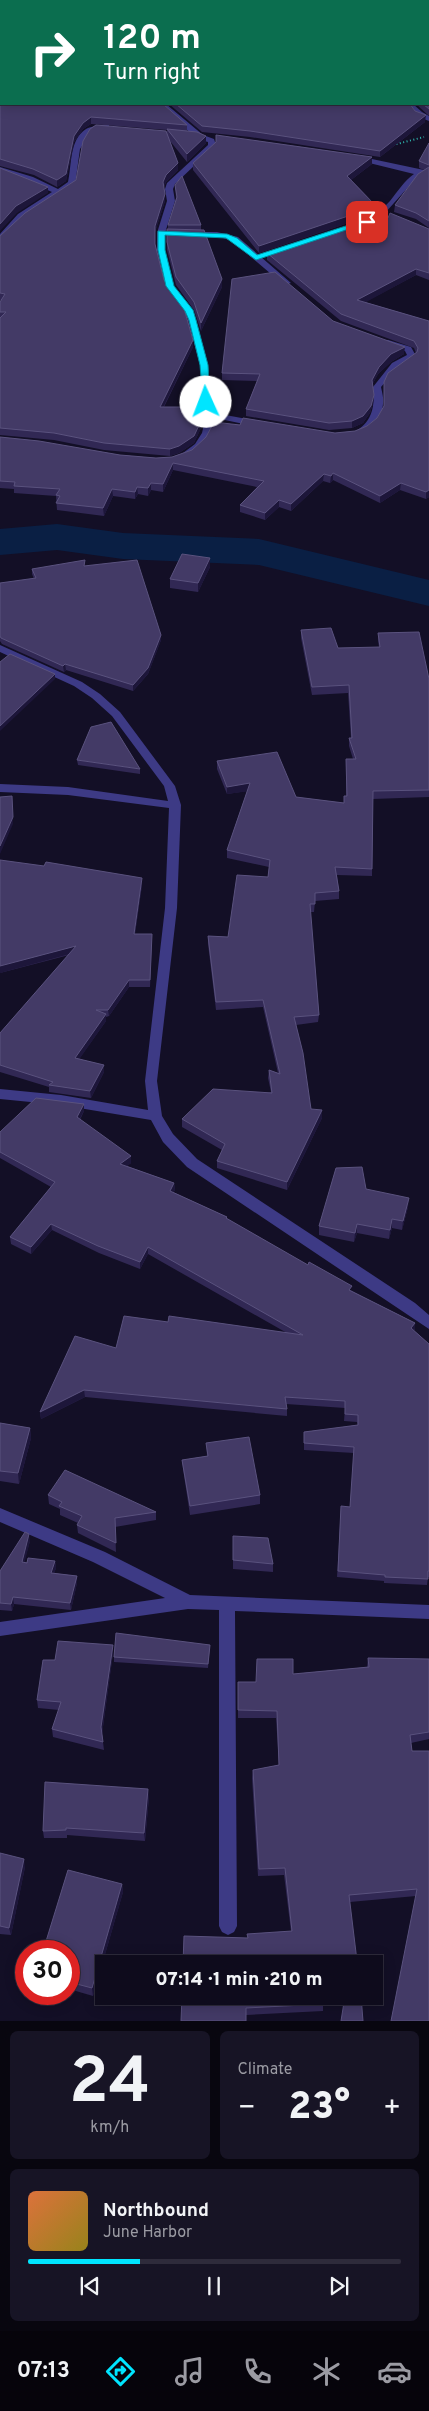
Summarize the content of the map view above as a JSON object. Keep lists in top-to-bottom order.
{
  "page": {
    "turn": ["120 m", "Turn right"],
    "limit": "30",
    "trip": "07:14 · 1 min · 210 m",
    "tile": [
      ["24", "km/h"],
      "Climate"
    ],
    "heat": ["−", "23°", "+"],
    "song": ["Northbound", "June Harbor"],
    "tabs": "07:13"
  }
}
